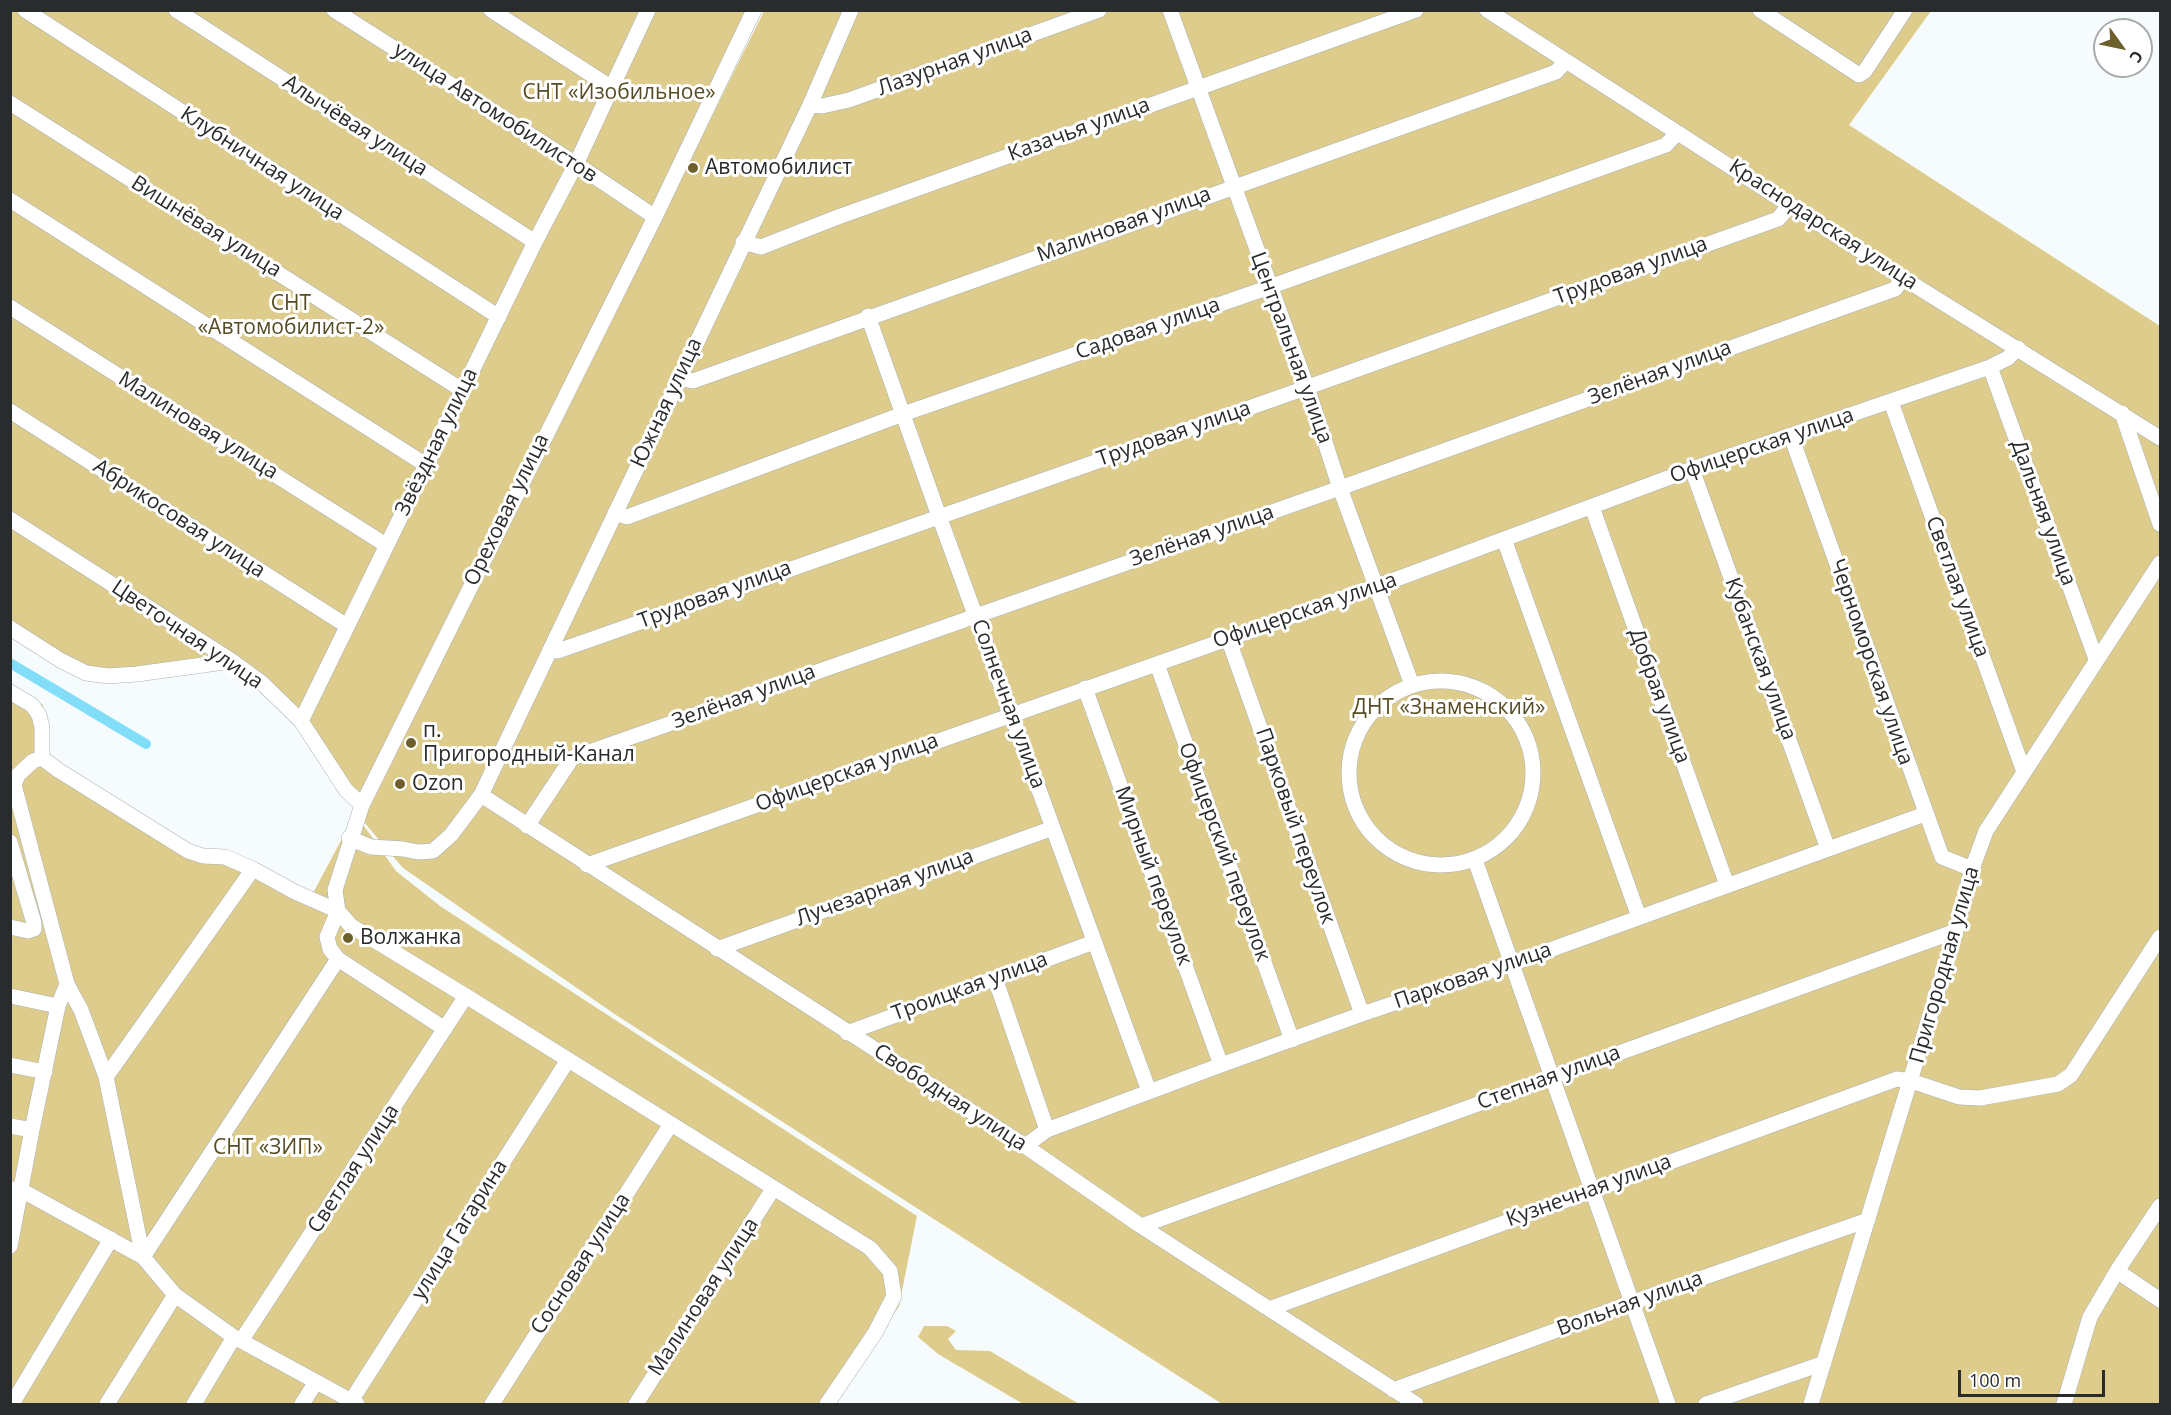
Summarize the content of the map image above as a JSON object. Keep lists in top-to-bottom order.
{
  "streets": {
    "street": [
      "Лазурная улица",
      "улица Автомобилистов",
      "Алычёвая улица",
      "Казачья улица",
      "Клубничная улица",
      "Малиновая улица",
      "Краснодарская улица",
      "Вишнёвая улица",
      "Трудовая улица",
      "Садовая улица",
      "Центральная улица",
      "Зелёная улица",
      "Южная улица",
      "Звёздная улица",
      "Офицерская улица",
      "Ореховая улица",
      "Дальняя улица",
      "Абрикосовая улица",
      "Светлая улица",
      "Цветочная улица",
      "Кубанская улица",
      "Черноморская улица",
      "Добрая улица",
      "Солнечная улица",
      "Парковый переулок",
      "Офицерский переулок",
      "Мирный переулок",
      "Лучезарная улица",
      "Пригородная улица",
      "Парковая улица",
      "Троицкая улица",
      "Степная улица",
      "Свободная улица",
      "Кузнечная улица",
      "улица Гагарина",
      "Сосновая улица",
      "Вольная улица"
    ]
  },
  "crossings": [
    ["Лазурная улица", "Южная улица"],
    ["улица Автомобилистов", "Звёздная улица"],
    ["улица Автомобилистов", "Ореховая улица"],
    ["Алычёвая улица", "Звёздная улица"],
    ["Казачья улица", "Центральная улица"],
    ["Казачья улица", "Южная улица"],
    ["Клубничная улица", "Звёздная улица"],
    ["Малиновая улица", "Краснодарская улица"],
    ["Малиновая улица", "Центральная улица"],
    ["Малиновая улица", "Южная улица"],
    ["Малиновая улица", "Звёздная улица"],
    ["Малиновая улица", "Солнечная улица"],
    ["Краснодарская улица", "Трудовая улица"],
    ["Краснодарская улица", "Садовая улица"],
    ["Краснодарская улица", "Зелёная улица"],
    ["Краснодарская улица", "Офицерская улица"],
    ["Вишнёвая улица", "Звёздная улица"],
    ["Трудовая улица", "Центральная улица"],
    ["Трудовая улица", "Южная улица"],
    ["Трудовая улица", "Солнечная улица"],
    ["Садовая улица", "Центральная улица"],
    ["Садовая улица", "Южная улица"],
    ["Садовая улица", "Солнечная улица"],
    ["Центральная улица", "Зелёная улица"],
    ["Центральная улица", "Офицерская улица"],
    ["Зелёная улица", "Солнечная улица"],
    ["Зелёная улица", "Свободная улица"],
    ["Южная улица", "Ореховая улица"],
    ["Южная улица", "Свободная улица"],
    ["Звёздная улица", "Абрикосовая улица"],
    ["Звёздная улица", "Цветочная улица"],
    ["Офицерская улица", "Дальняя улица"],
    ["Офицерская улица", "Светлая улица"],
    ["Офицерская улица", "Кубанская улица"],
    ["Офицерская улица", "Черноморская улица"],
    ["Офицерская улица", "Добрая улица"],
    ["Офицерская улица", "Солнечная улица"],
    ["Офицерская улица", "Парковый переулок"],
    ["Офицерская улица", "Офицерский переулок"],
    ["Офицерская улица", "Мирный переулок"],
    ["Офицерская улица", "Свободная улица"],
    ["Ореховая улица", "Цветочная улица"],
    ["Дальняя улица", "Пригородная улица"],
    ["Светлая улица", "Пригородная улица"],
    ["Кубанская улица", "Парковая улица"],
    ["Черноморская улица", "Пригородная улица"],
    ["Черноморская улица", "Парковая улица"],
    ["Добрая улица", "Парковая улица"],
    ["Солнечная улица", "Лучезарная улица"],
    ["Солнечная улица", "Парковая улица"],
    ["Солнечная улица", "Троицкая улица"],
    ["Парковый переулок", "Парковая улица"],
    ["Офицерский переулок", "Парковая улица"],
    ["Мирный переулок", "Парковая улица"],
    ["Лучезарная улица", "Свободная улица"],
    ["Пригородная улица", "Степная улица"],
    ["Пригородная улица", "Кузнечная улица"],
    ["Пригородная улица", "Вольная улица"],
    ["Парковая улица", "Свободная улица"],
    ["Троицкая улица", "Свободная улица"],
    ["Степная улица", "Свободная улица"],
    ["Свободная улица", "Кузнечная улица"],
    ["Свободная улица", "Вольная улица"]
  ],
  "parks": [
    "СНТ «Изобильное»",
    "СНТ «Автомобилист-2»",
    "ДНТ «Знаменский»",
    "СНТ «ЗИП»"
  ],
  "places": [
    "Автомобилист",
    "п. Пригородный-Канал",
    "Ozon",
    "Волжанка"
  ],
  "scale_bar": "100 m",
  "north": "bottom right"
}
